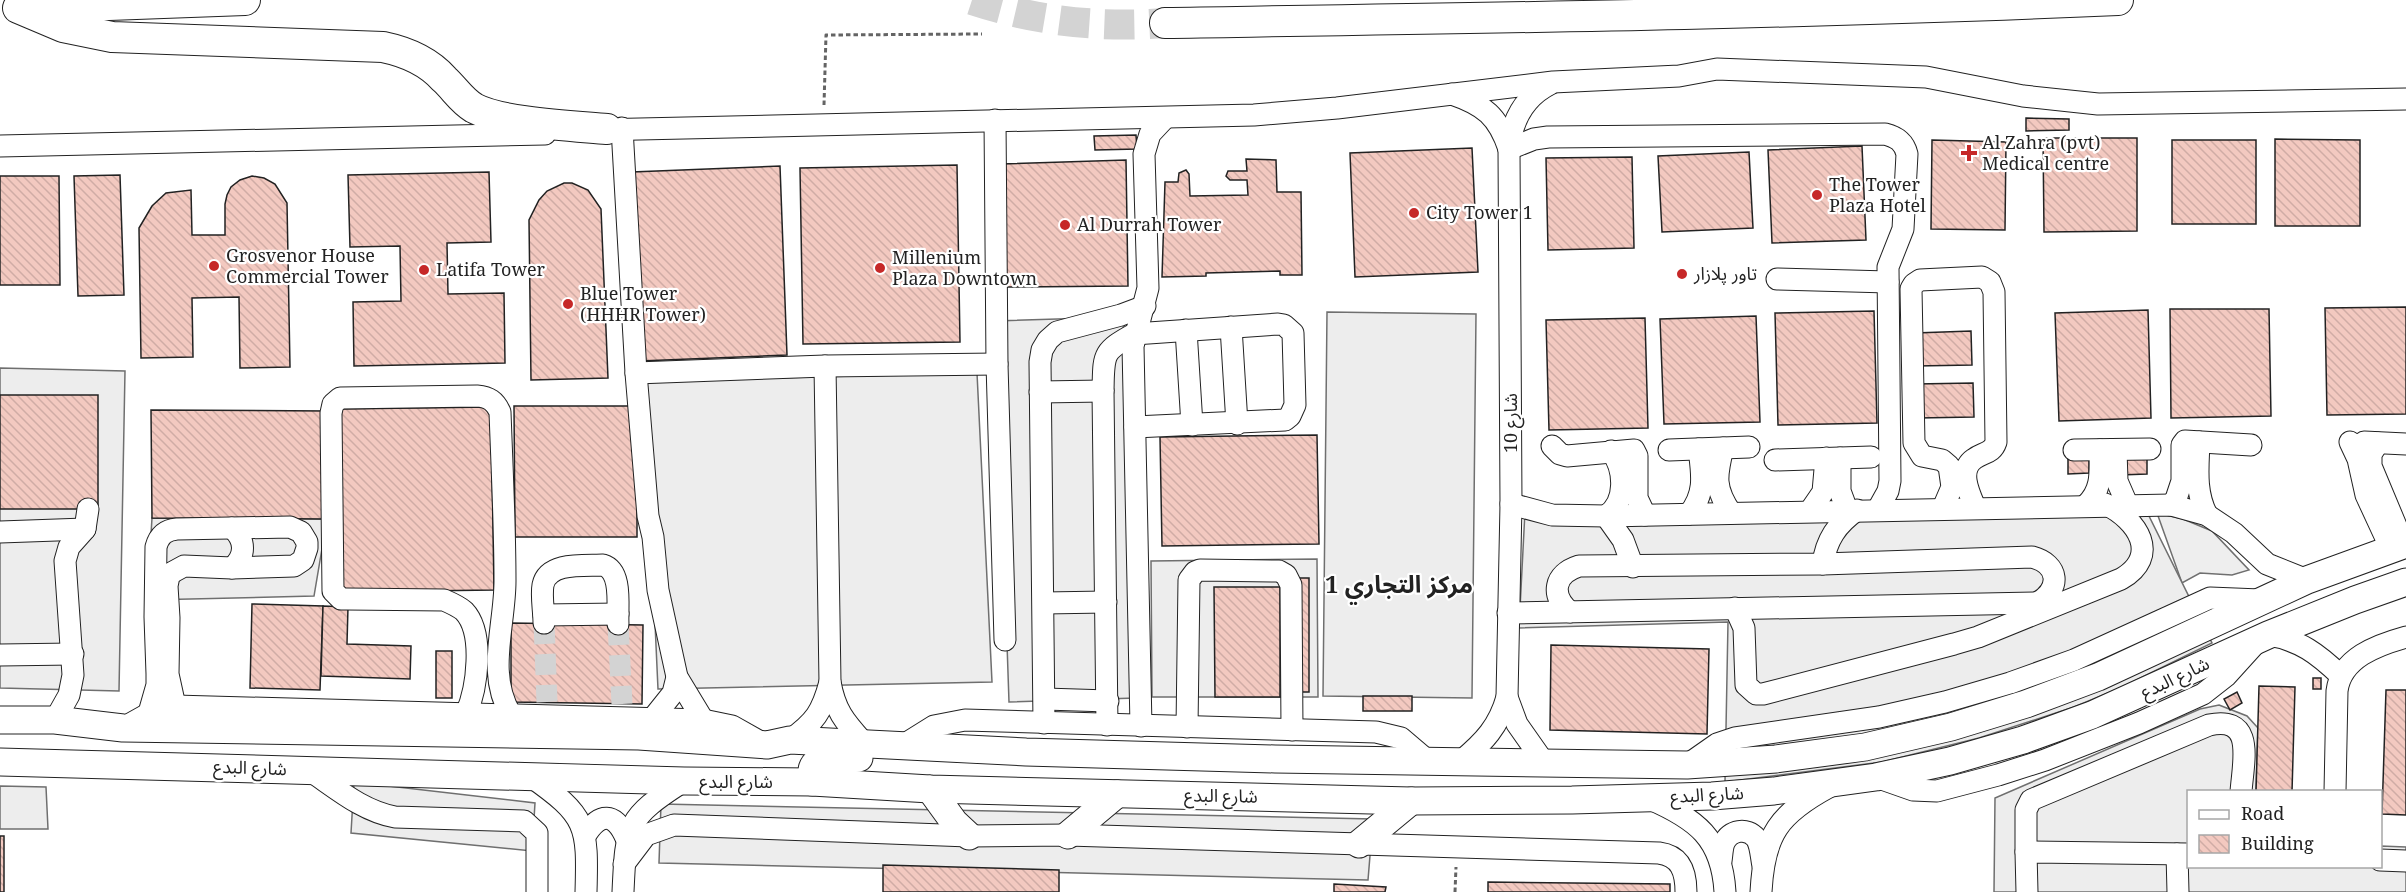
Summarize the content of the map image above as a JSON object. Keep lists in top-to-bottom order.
{
  "streets": {
    "main road": ["شارع البدع"],
    "street": ["شارع 10"]
  },
  "crossings": [
    ["شارع 10", "شارع البدع"]
  ],
  "districts": ["مركز التجاري 1"],
  "places": {
    "health": ["Al Zahra (pvt) Medical centre"],
    "other": [
      "The Tower Plaza Hotel",
      "City Tower 1",
      "Al Durrah Tower",
      "Grosvenor House Commercial Tower",
      "Millenium Plaza Downtown",
      "Latifa Tower",
      "تاور پلازار",
      "Blue Tower (HHHR Tower)"
    ]
  },
  "legend": ["Road", "Building"]
}
